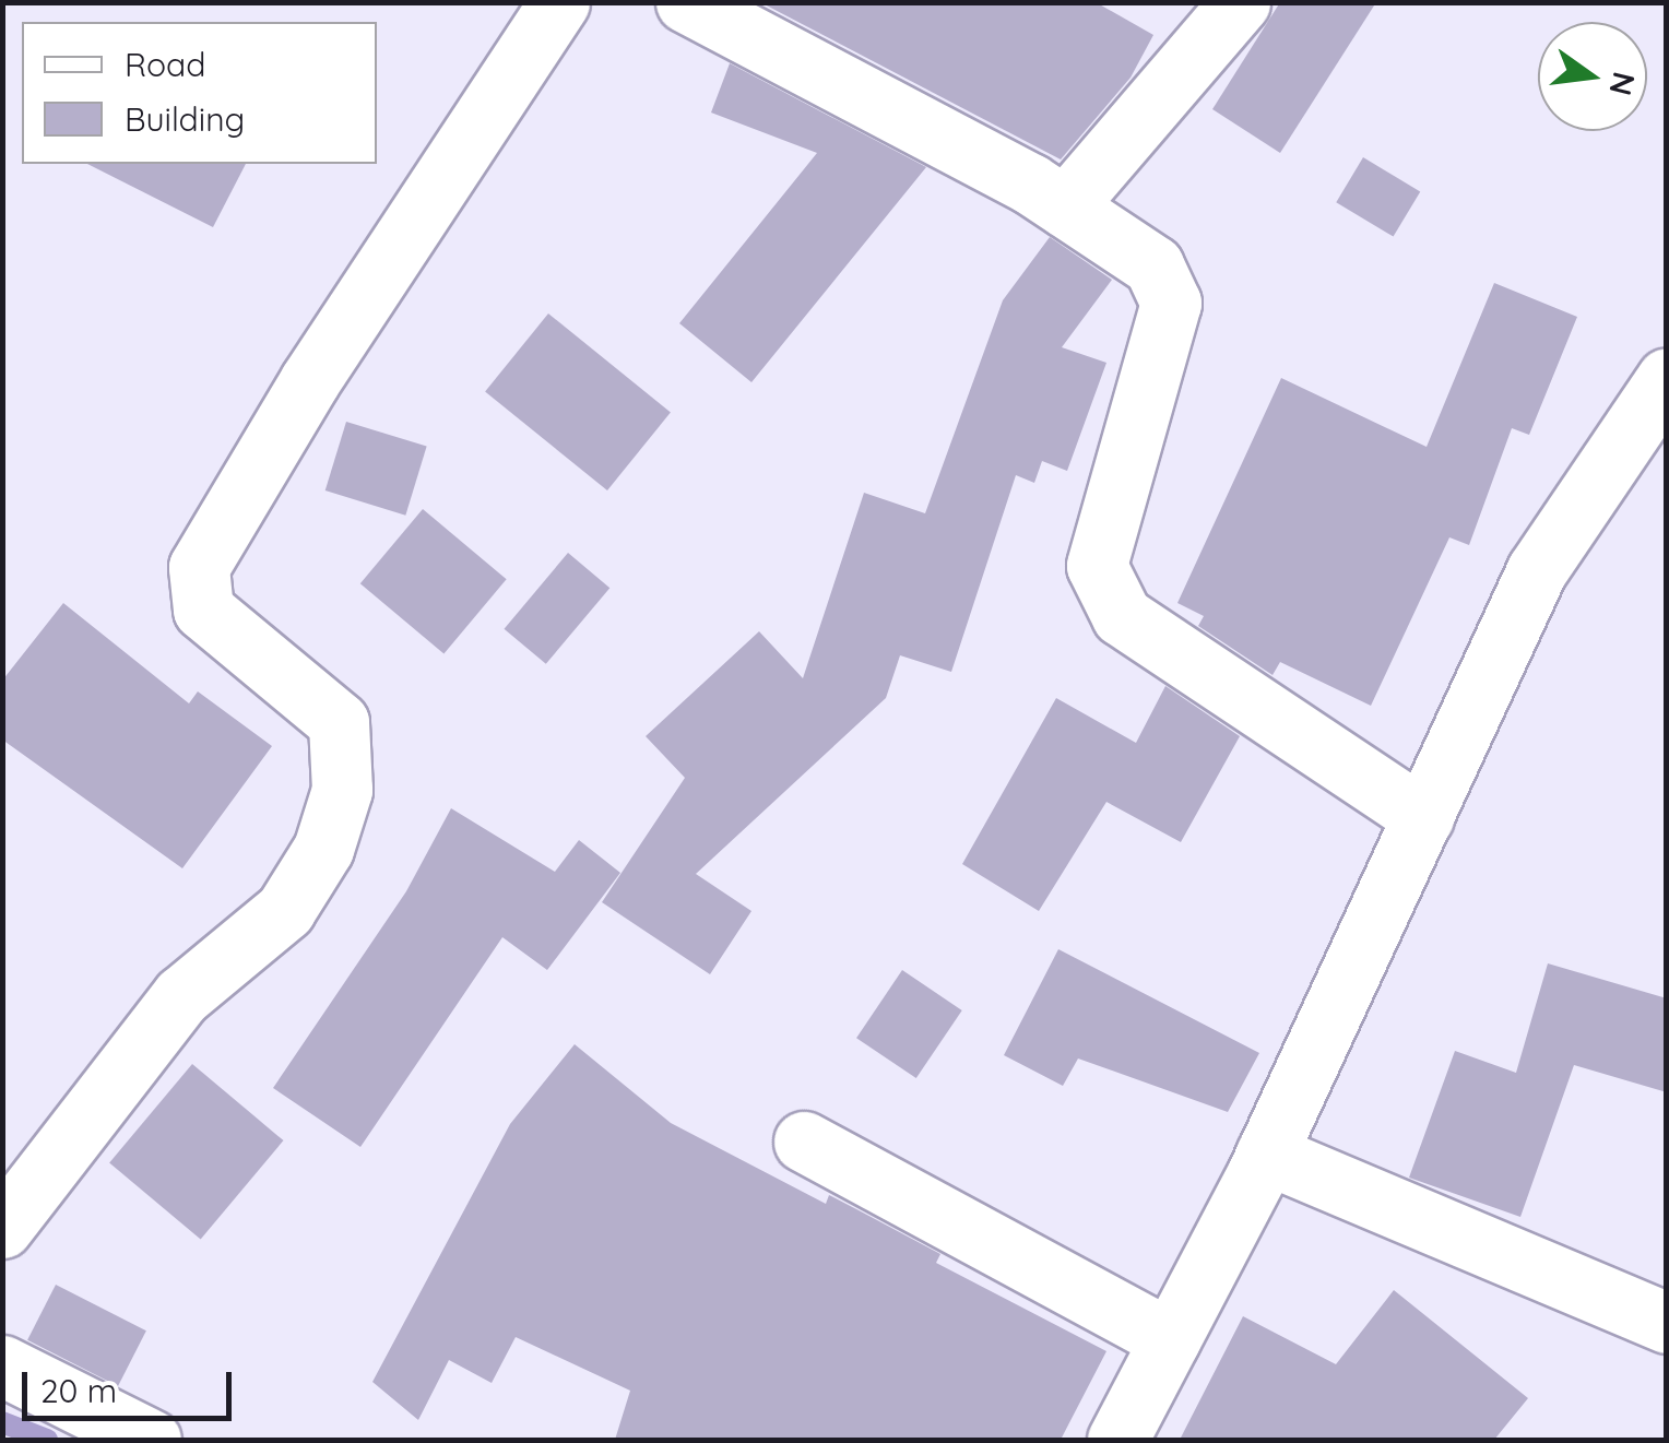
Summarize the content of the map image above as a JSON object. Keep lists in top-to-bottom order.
{
  "legend": ["Road", "Building"],
  "scale_bar": "20 m",
  "north": "right"
}
